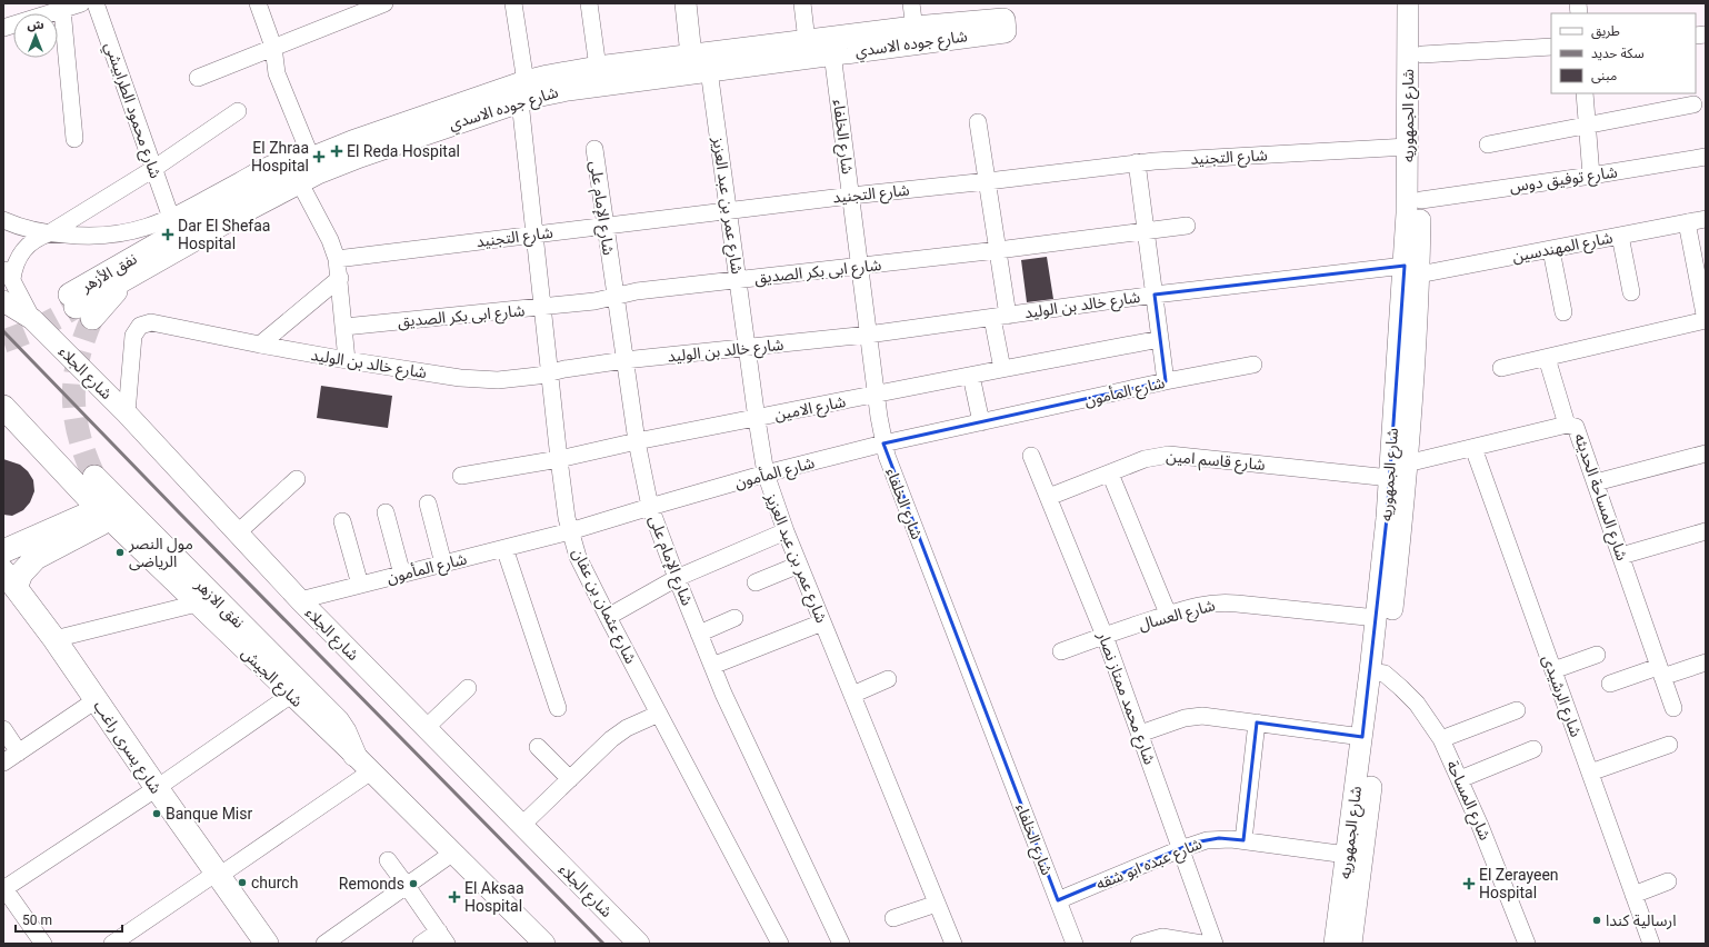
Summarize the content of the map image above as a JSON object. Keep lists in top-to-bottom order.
{
  "streets": {
    "main road": [
      "شارع جوده الاسدي",
      "نفق الأزهر",
      "نفق الازهر",
      "شارع الجيش",
      "شارع يسرى راغب"
    ],
    "street": [
      "شارع محمود الطرابيشي",
      "شارع الجمهوريه",
      "شارع الخلفاء",
      "شارع التجنيد",
      "شارع توفيق دوس",
      "شارع عمر بن عبد العزيز",
      "شارع الإمام على",
      "شارع المهندسين",
      "شارع ابى بكر الصديق",
      "شارع خالد بن الوليد",
      "شارع الجلاء",
      "شارع المأمون",
      "شارع الامين",
      "شارع قاسم امين",
      "شارع المساحة الحديثه",
      "شارع عثمان بن عفان",
      "شارع العسال",
      "شارع الرشيدى",
      "شارع محمد ممتاز نصار",
      "شارع المساحة",
      "شارع عبده ابو شقه"
    ]
  },
  "crossings": [
    ["شارع جوده الاسدي", "شارع محمود الطرابيشي"],
    ["شارع جوده الاسدي", "شارع الخلفاء"],
    ["شارع جوده الاسدي", "شارع عمر بن عبد العزيز"],
    ["شارع جوده الاسدي", "نفق الأزهر"],
    ["شارع جوده الاسدي", "شارع عثمان بن عفان"],
    ["شارع الجمهوريه", "شارع التجنيد"],
    ["شارع الجمهوريه", "شارع توفيق دوس"],
    ["شارع الجمهوريه", "شارع المهندسين"],
    ["شارع الجمهوريه", "شارع خالد بن الوليد"],
    ["شارع الجمهوريه", "شارع قاسم امين"],
    ["شارع الجمهوريه", "شارع المساحة الحديثه"],
    ["شارع الجمهوريه", "شارع العسال"],
    ["شارع الجمهوريه", "شارع المساحة"],
    ["شارع الجمهوريه", "شارع عبده ابو شقه"],
    ["شارع الخلفاء", "شارع التجنيد"],
    ["شارع الخلفاء", "شارع ابى بكر الصديق"],
    ["شارع الخلفاء", "شارع خالد بن الوليد"],
    ["شارع الخلفاء", "شارع المأمون"],
    ["شارع الخلفاء", "شارع الامين"],
    ["شارع الخلفاء", "شارع عبده ابو شقه"],
    ["شارع التجنيد", "شارع عمر بن عبد العزيز"],
    ["شارع التجنيد", "شارع الإمام على"],
    ["شارع التجنيد", "شارع عثمان بن عفان"],
    ["شارع عمر بن عبد العزيز", "شارع ابى بكر الصديق"],
    ["شارع عمر بن عبد العزيز", "شارع خالد بن الوليد"],
    ["شارع عمر بن عبد العزيز", "شارع المأمون"],
    ["شارع عمر بن عبد العزيز", "شارع الامين"],
    ["شارع الإمام على", "شارع ابى بكر الصديق"],
    ["شارع الإمام على", "شارع خالد بن الوليد"],
    ["شارع الإمام على", "شارع المأمون"],
    ["شارع الإمام على", "شارع الامين"],
    ["شارع المهندسين", "شارع خالد بن الوليد"],
    ["شارع ابى بكر الصديق", "شارع عثمان بن عفان"],
    ["شارع خالد بن الوليد", "شارع الجلاء"],
    ["شارع خالد بن الوليد", "شارع عثمان بن عفان"],
    ["شارع الجلاء", "شارع المأمون"],
    ["شارع المأمون", "شارع عثمان بن عفان"],
    ["شارع الامين", "شارع عثمان بن عفان"],
    ["شارع قاسم امين", "شارع محمد ممتاز نصار"],
    ["شارع المساحة الحديثه", "شارع الرشيدى"],
    ["نفق الازهر", "شارع الجيش"],
    ["شارع العسال", "شارع محمد ممتاز نصار"],
    ["شارع محمد ممتاز نصار", "شارع عبده ابو شقه"]
  ],
  "places": {
    "health": [
      "El Reda Hospital",
      "El Zhraa Hospital",
      "Dar El Shefaa Hospital",
      "El Zerayeen Hospital",
      "El Aksaa Hospital"
    ],
    "other": [
      "مول النصر الرياضى",
      "Banque Misr",
      "church",
      "Remonds",
      "ارسالية كندا"
    ]
  },
  "legend": ["طريق", "سكة حديد", "مبنى"],
  "scale_bar": "50 m",
  "north": "top"
}
